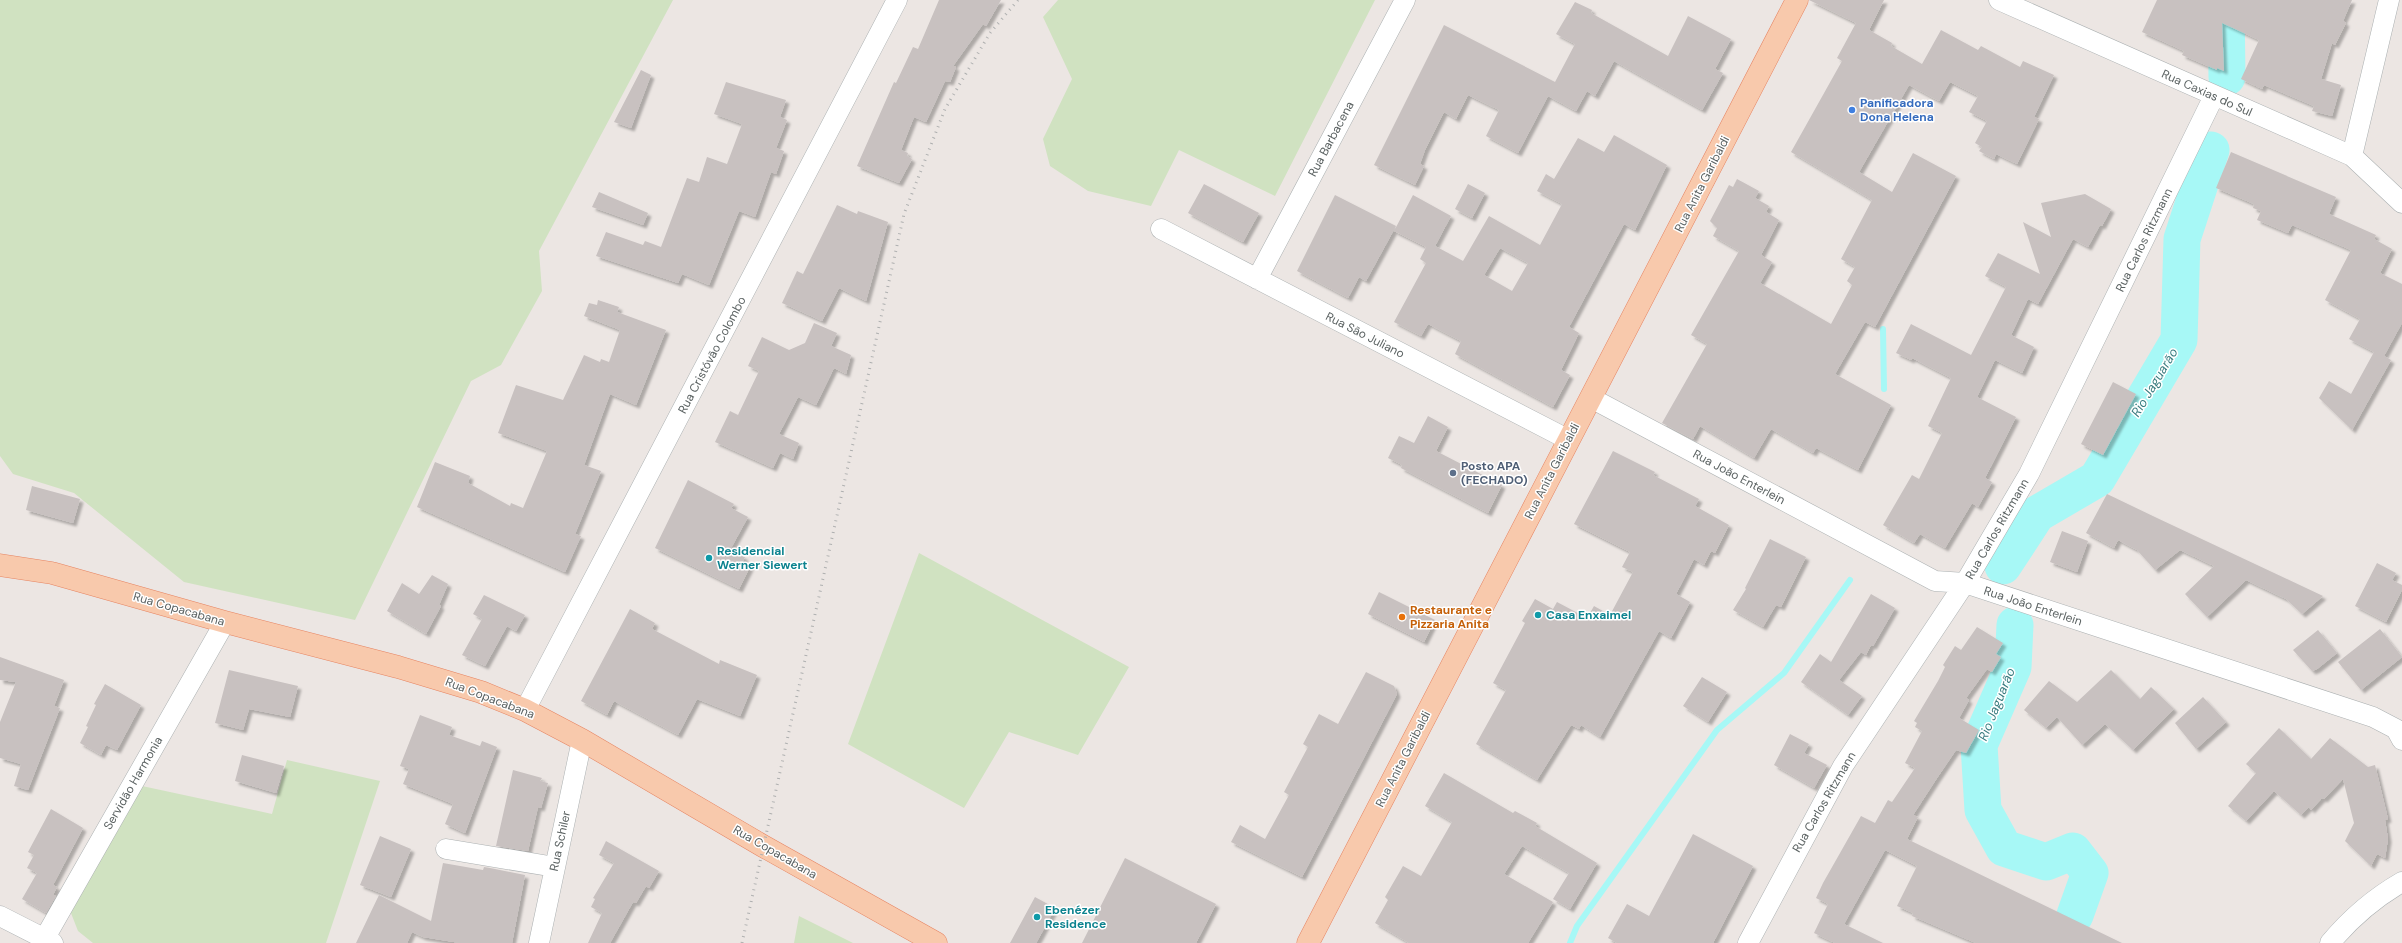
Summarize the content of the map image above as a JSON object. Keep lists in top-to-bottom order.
{
  "streets": {
    "main road": ["Rua Anita Garibaldi", "Rua Copacabana"],
    "street": [
      "Rua Caxias do Sul",
      "Rua Barbacena",
      "Rua Carlos Ritzmann",
      "Rua São Juliano",
      "Rua Cristóvão Colombo",
      "Rua João Enterlein",
      "Servidão Harmonia",
      "Rua Schiler"
    ]
  },
  "crossings": [
    ["Rua Caxias do Sul", "Rua Carlos Ritzmann"],
    ["Rua Barbacena", "Rua São Juliano"],
    ["Rua Anita Garibaldi", "Rua São Juliano"],
    ["Rua Anita Garibaldi", "Rua João Enterlein"],
    ["Rua Carlos Ritzmann", "Rua João Enterlein"],
    ["Rua Cristóvão Colombo", "Rua Copacabana"],
    ["Rua Copacabana", "Servidão Harmonia"],
    ["Rua Copacabana", "Rua Schiler"]
  ],
  "water": ["Rio Jaguarão"],
  "places": [
    "Panificadora Dona Helena",
    "Posto APA (FECHADO)",
    "Residencial Werner Siewert",
    "Casa Enxaimel",
    "Restaurante e Pizzaria Anita",
    "Ebenézer Residence"
  ]
}
